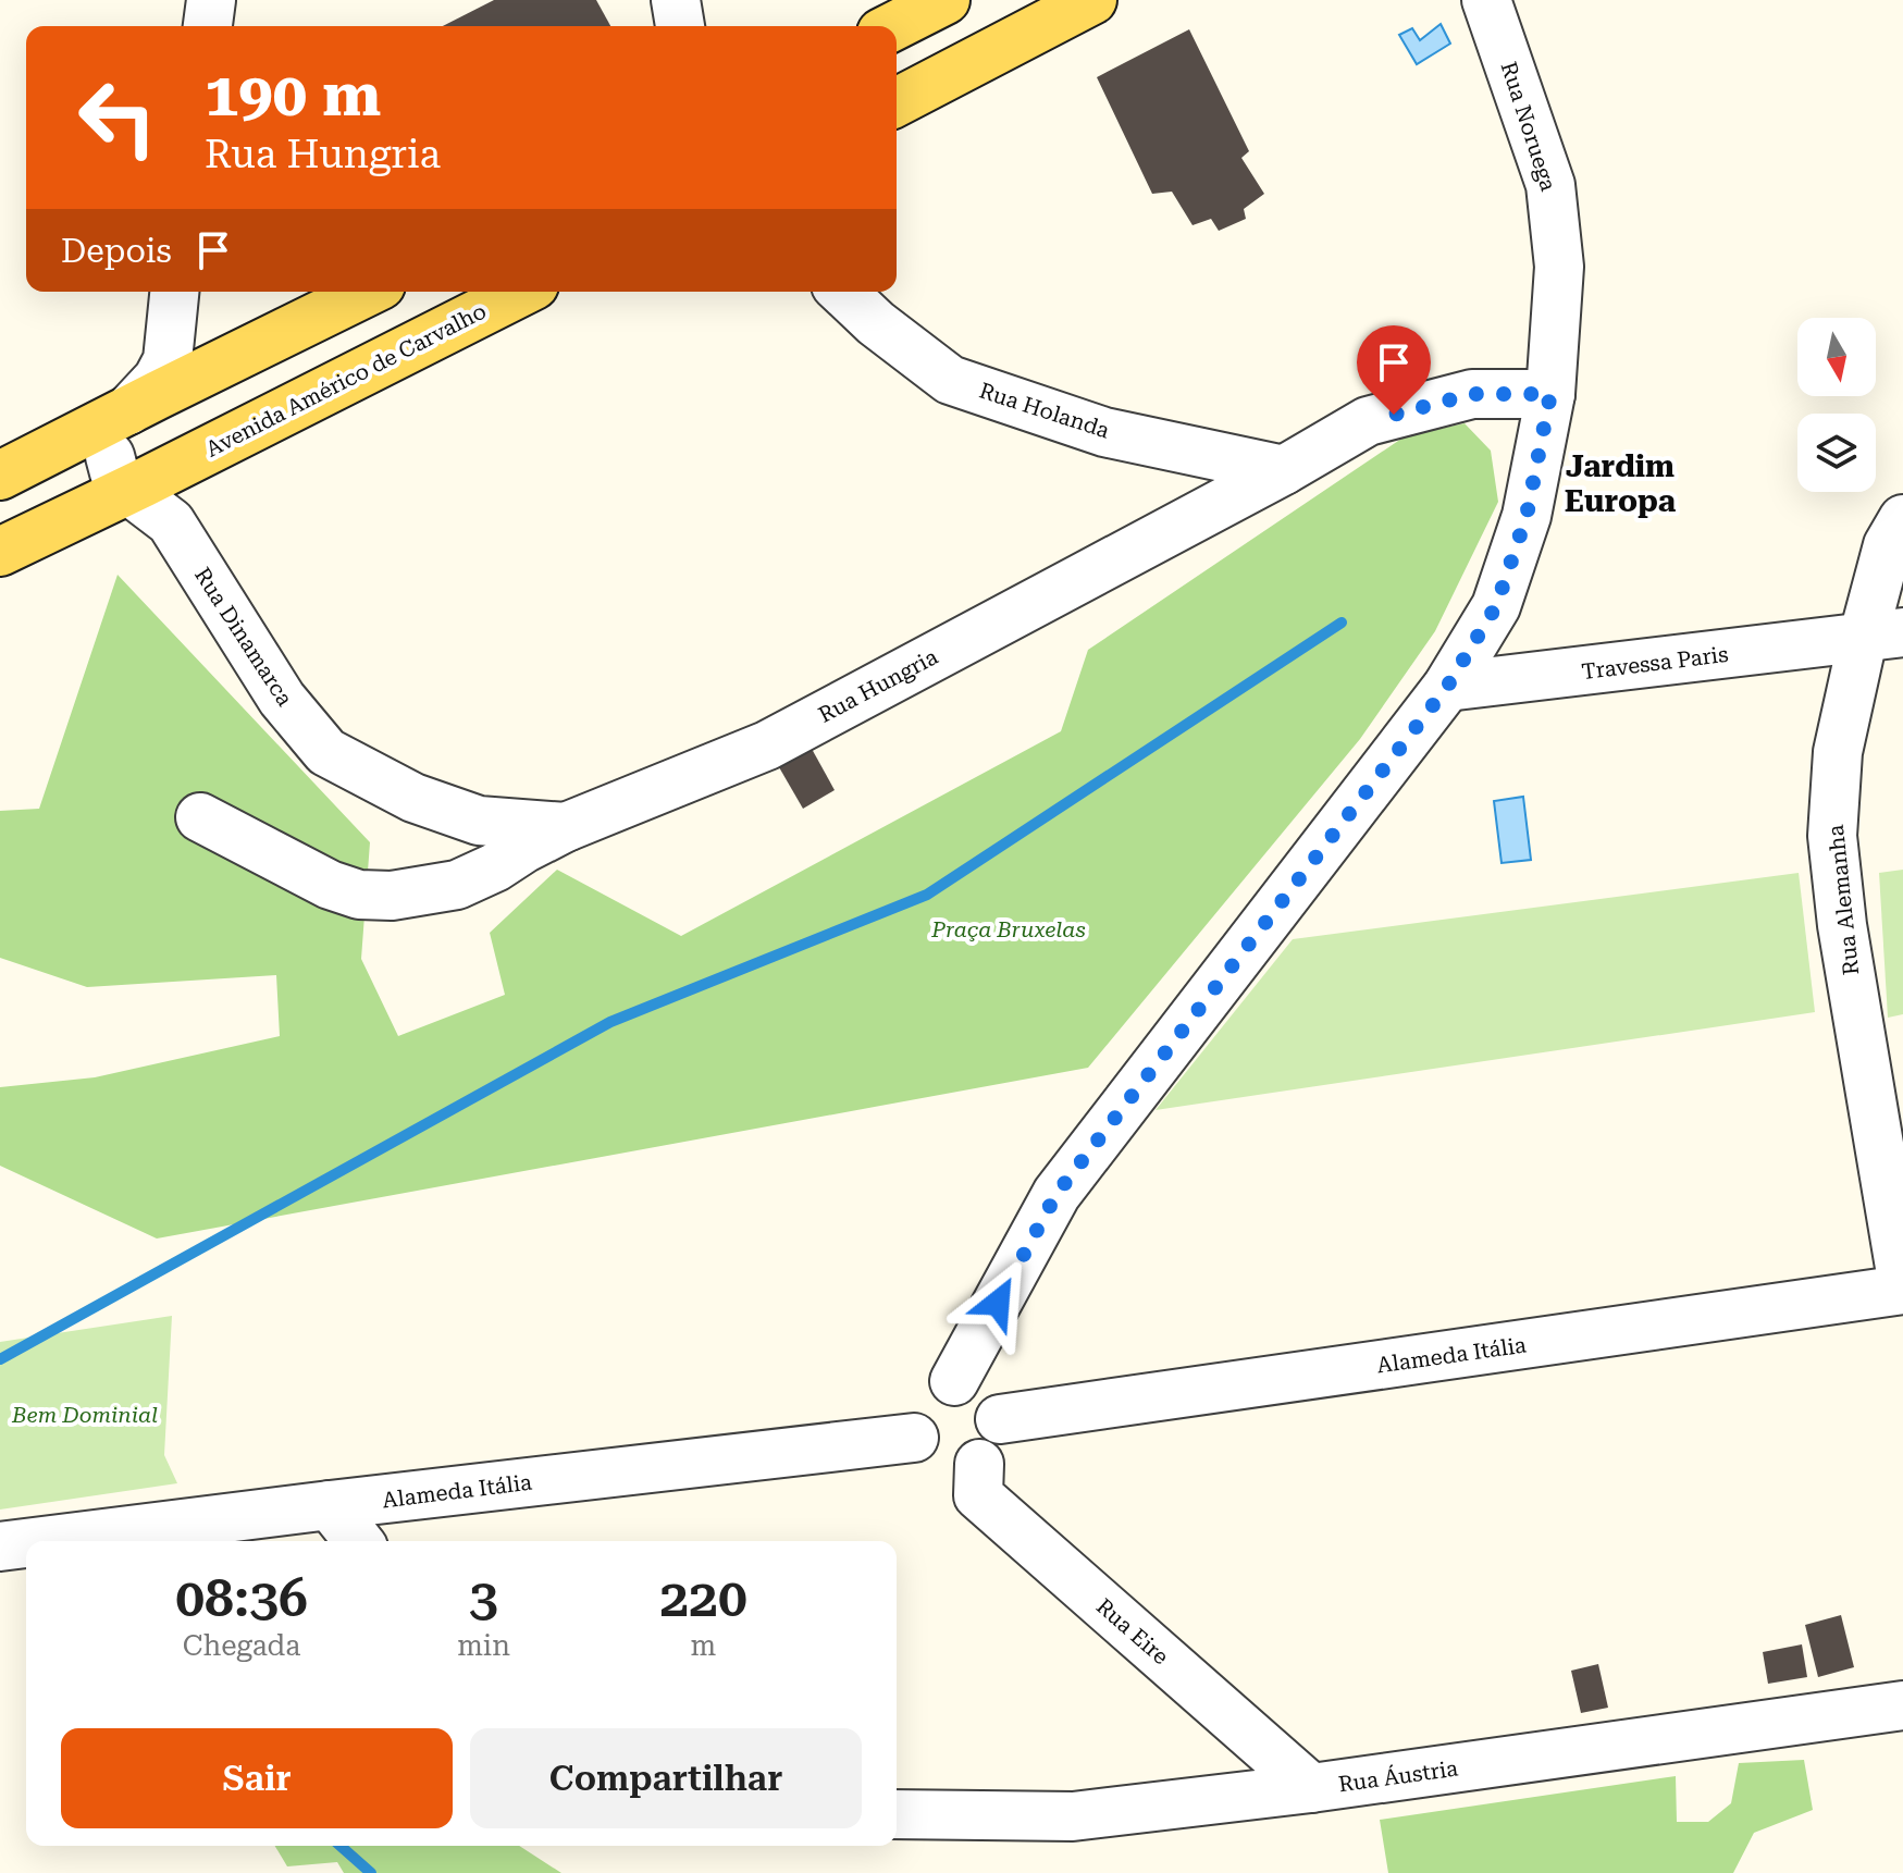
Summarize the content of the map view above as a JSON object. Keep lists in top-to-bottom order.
{
  "streets": {
    "main road": ["Avenida Américo de Carvalho"],
    "street": [
      "Rua Noruega",
      "Rua Holanda",
      "Rua Dinamarca",
      "Travessa Paris",
      "Rua Hungria",
      "Rua Alemanha",
      "Alameda Itália",
      "Rua Eire",
      "Rua Áustria"
    ]
  },
  "crossings": [
    ["Rua Noruega", "Travessa Paris"],
    ["Rua Noruega", "Rua Hungria"],
    ["Rua Noruega", "Alameda Itália"],
    ["Rua Noruega", "Rua Eire"],
    ["Avenida Américo de Carvalho", "Rua Dinamarca"],
    ["Rua Holanda", "Rua Hungria"],
    ["Rua Dinamarca", "Rua Hungria"],
    ["Travessa Paris", "Rua Alemanha"],
    ["Rua Alemanha", "Alameda Itália"],
    ["Alameda Itália", "Rua Eire"],
    ["Rua Eire", "Rua Áustria"]
  ],
  "districts": ["Jardim Europa"],
  "parks": ["Praça Bruxelas", "Bem Dominial"],
  "north": "bottom",
  "page": {
    "turn": ["190 m", "Rua Hungria"],
    "then": "Depois",
    "eta": [
      "08:36",
      "Chegada",
      "3",
      "min",
      "220",
      "m"
    ],
    "buttons": ["Sair", "Compartilhar"]
  }
}
